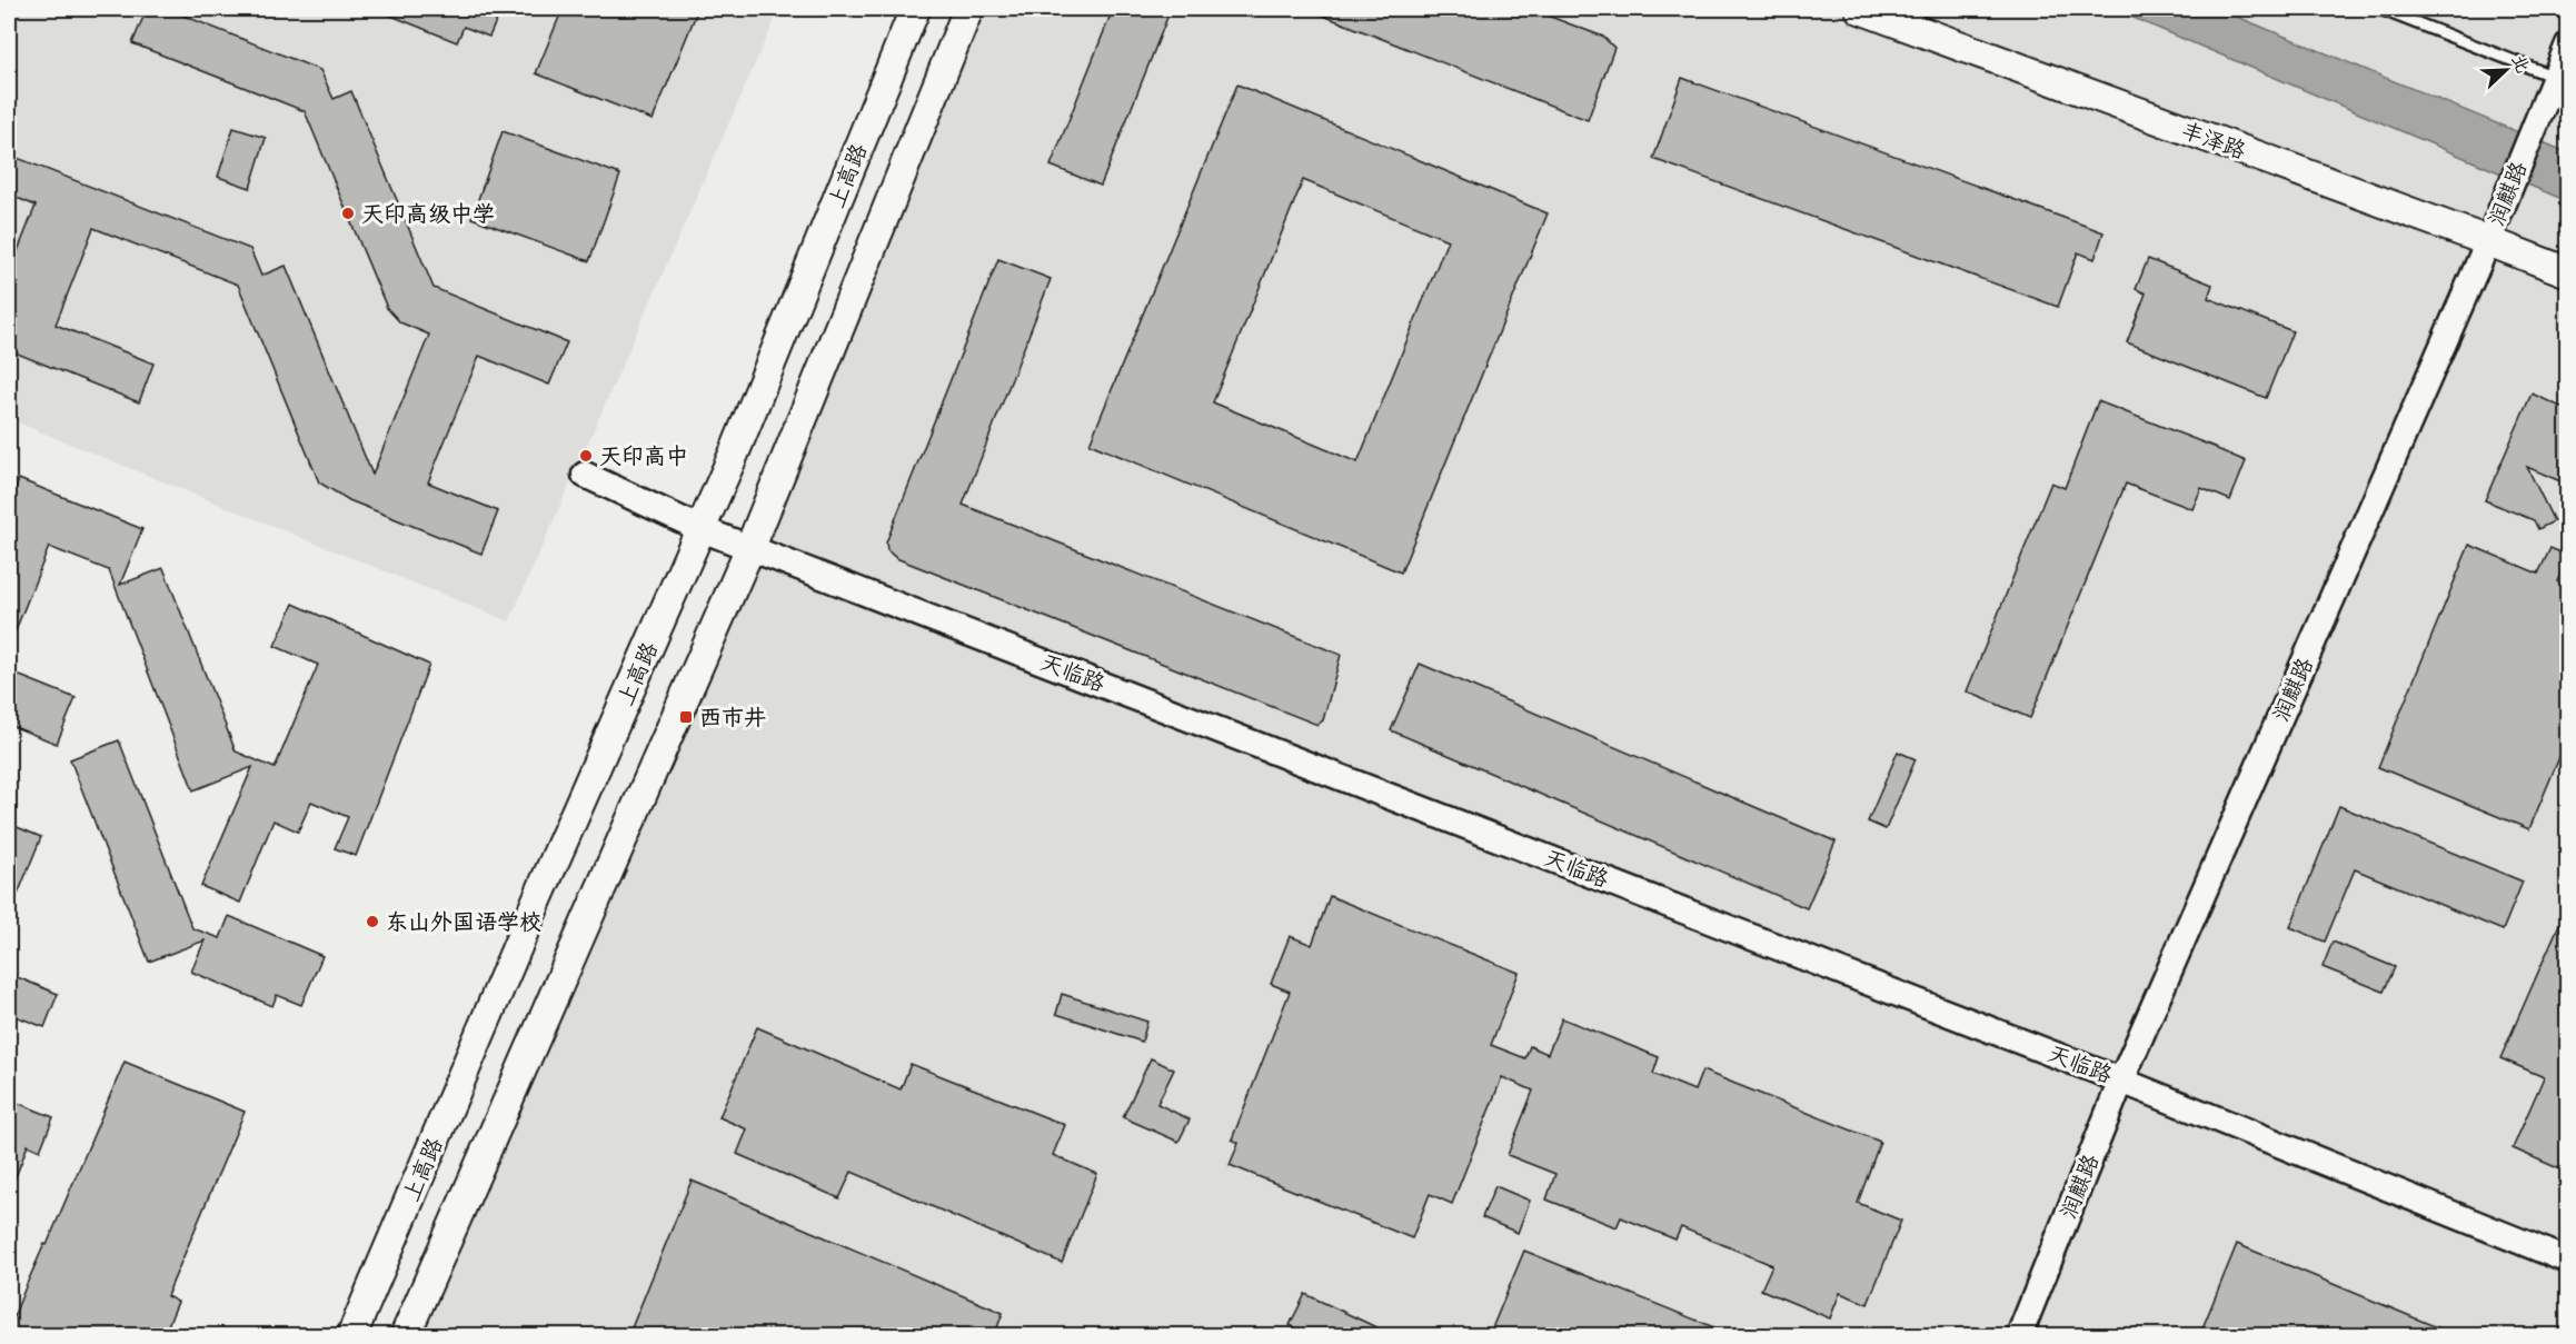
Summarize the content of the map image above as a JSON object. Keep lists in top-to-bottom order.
{
  "streets": {
    "main road": ["丰泽路", "上高路"],
    "street": ["润麒路", "天临路"]
  },
  "crossings": [
    ["丰泽路", "润麒路"],
    ["上高路", "天临路"],
    ["润麒路", "天临路"]
  ],
  "places": {
    "other": ["天印高级中学", "天印高中", "东山外国语学校"],
    "transit": ["西市井"]
  },
  "north": "top right"
}
